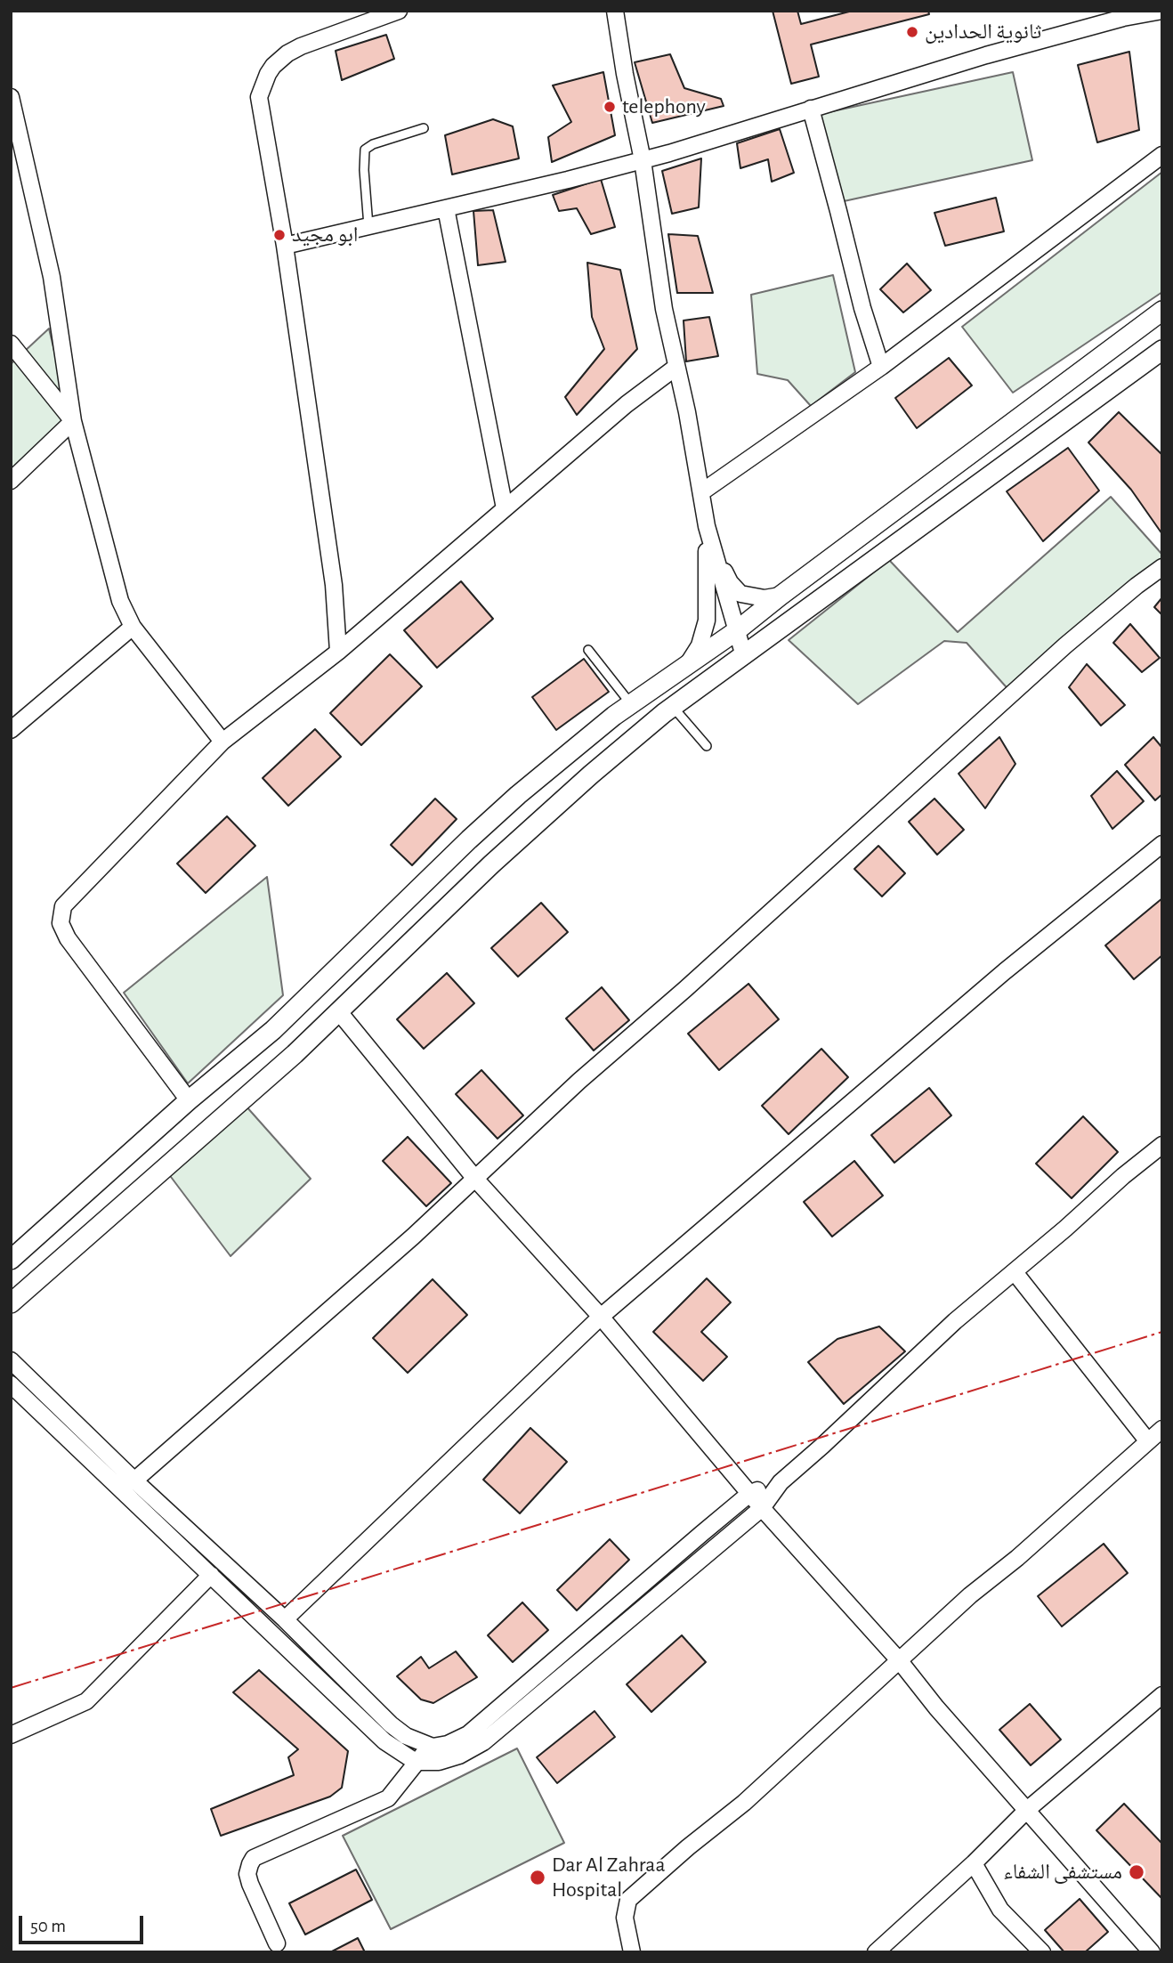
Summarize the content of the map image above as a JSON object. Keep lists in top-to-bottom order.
{
  "places": [
    "ثانوية الحدادين",
    "telephony",
    "ابو مجيد",
    "مستشفى الشفاء",
    "Dar Al Zahraa Hospital"
  ],
  "scale_bar": "50 m"
}
